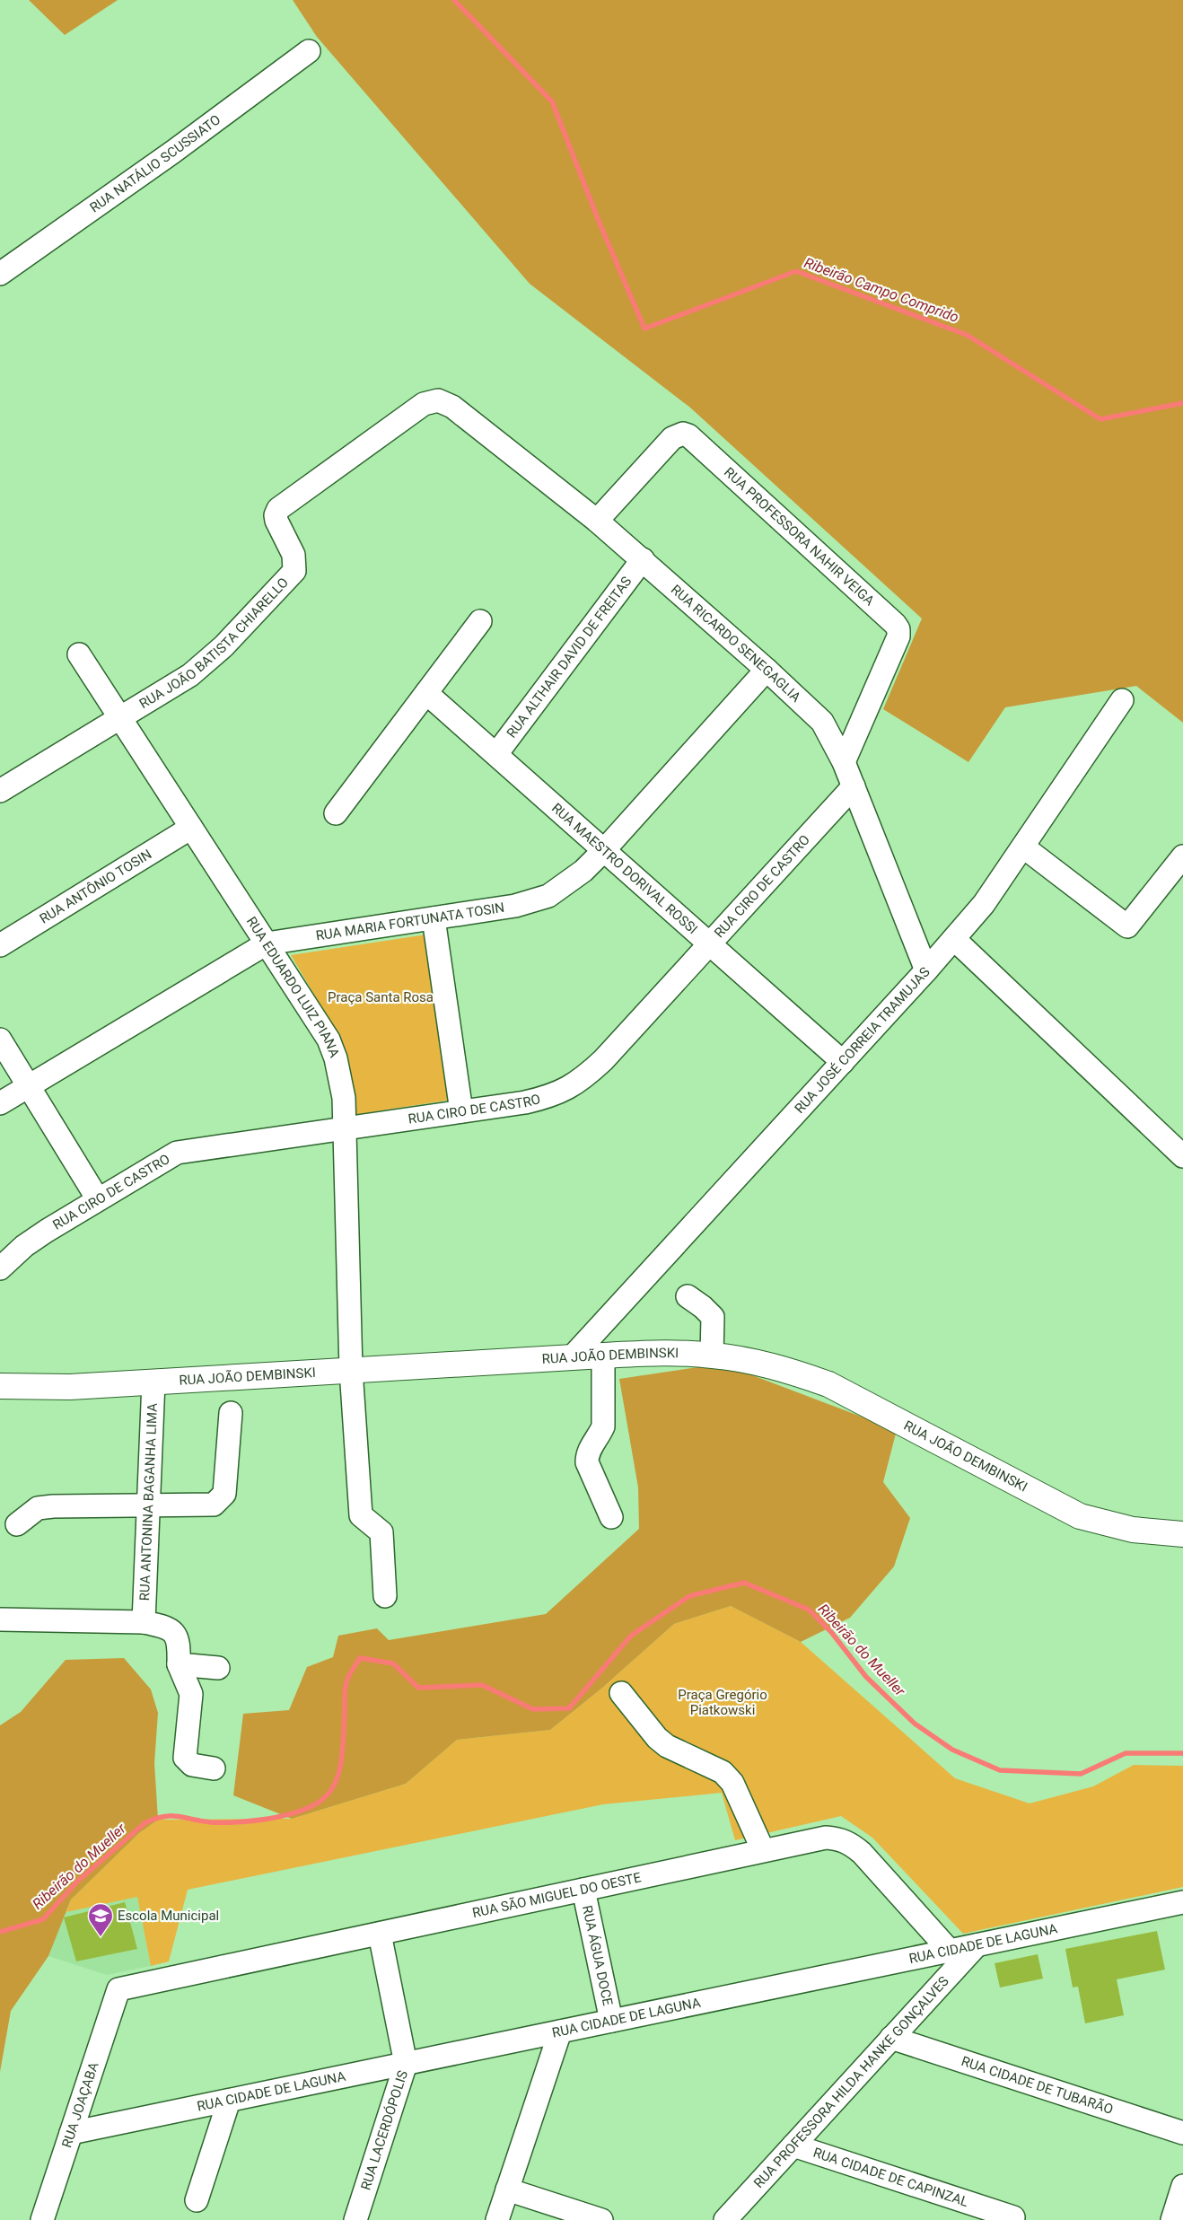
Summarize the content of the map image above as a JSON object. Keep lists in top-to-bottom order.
{
  "streets": {
    "main road": ["RUA JOÃO DEMBINSKI"],
    "street": [
      "RUA NATÁLIO SCUSSIATO",
      "RUA PROFESSORA NAHIR VEIGA",
      "RUA JOÃO BATISTA CHIARELLO",
      "RUA RICARDO SENEGAGLIA",
      "RUA ALTHAIR DAVID DE FREITAS",
      "RUA MAESTRO DORIVAL ROSSI",
      "RUA CIRO DE CASTRO",
      "RUA ANTÔNIO TOSIN",
      "RUA MARIA FORTUNATA TOSIN",
      "RUA EDUARDO LUIZ PIANA",
      "RUA JOSÉ CORREIA TRAMUJAS",
      "RUA ANTONINA BAGANHA LIMA",
      "RUA SÃO MIGUEL DO OESTE",
      "RUA CIDADE DE LAGUNA",
      "RUA ÁGUA DOCE",
      "RUA PROFESSORA HILDA HANKE GONÇALVES",
      "RUA CIDADE DE TUBARÃO",
      "RUA JOAÇABA",
      "RUA LACERDÓPOLIS",
      "RUA CIDADE DE CAPINZAL"
    ]
  },
  "crossings": [
    ["RUA PROFESSORA NAHIR VEIGA", "RUA RICARDO SENEGAGLIA"],
    ["RUA JOÃO BATISTA CHIARELLO", "RUA RICARDO SENEGAGLIA"],
    ["RUA JOÃO BATISTA CHIARELLO", "RUA EDUARDO LUIZ PIANA"],
    ["RUA RICARDO SENEGAGLIA", "RUA ALTHAIR DAVID DE FREITAS"],
    ["RUA RICARDO SENEGAGLIA", "RUA CIRO DE CASTRO"],
    ["RUA RICARDO SENEGAGLIA", "RUA MARIA FORTUNATA TOSIN"],
    ["RUA RICARDO SENEGAGLIA", "RUA JOSÉ CORREIA TRAMUJAS"],
    ["RUA ALTHAIR DAVID DE FREITAS", "RUA MAESTRO DORIVAL ROSSI"],
    ["RUA MAESTRO DORIVAL ROSSI", "RUA CIRO DE CASTRO"],
    ["RUA MAESTRO DORIVAL ROSSI", "RUA MARIA FORTUNATA TOSIN"],
    ["RUA MAESTRO DORIVAL ROSSI", "RUA JOSÉ CORREIA TRAMUJAS"],
    ["RUA CIRO DE CASTRO", "RUA EDUARDO LUIZ PIANA"],
    ["RUA ANTÔNIO TOSIN", "RUA EDUARDO LUIZ PIANA"],
    ["RUA MARIA FORTUNATA TOSIN", "RUA EDUARDO LUIZ PIANA"],
    ["RUA EDUARDO LUIZ PIANA", "RUA JOÃO DEMBINSKI"],
    ["RUA JOSÉ CORREIA TRAMUJAS", "RUA JOÃO DEMBINSKI"],
    ["RUA JOÃO DEMBINSKI", "RUA ANTONINA BAGANHA LIMA"],
    ["RUA SÃO MIGUEL DO OESTE", "RUA CIDADE DE LAGUNA"],
    ["RUA SÃO MIGUEL DO OESTE", "RUA ÁGUA DOCE"],
    ["RUA SÃO MIGUEL DO OESTE", "RUA JOAÇABA"],
    ["RUA SÃO MIGUEL DO OESTE", "RUA LACERDÓPOLIS"],
    ["RUA CIDADE DE LAGUNA", "RUA ÁGUA DOCE"],
    ["RUA CIDADE DE LAGUNA", "RUA PROFESSORA HILDA HANKE GONÇALVES"],
    ["RUA CIDADE DE LAGUNA", "RUA JOAÇABA"],
    ["RUA CIDADE DE LAGUNA", "RUA LACERDÓPOLIS"],
    ["RUA PROFESSORA HILDA HANKE GONÇALVES", "RUA CIDADE DE TUBARÃO"],
    ["RUA PROFESSORA HILDA HANKE GONÇALVES", "RUA CIDADE DE CAPINZAL"]
  ],
  "water": ["Ribeirão Campo Comprido", "Ribeirão do Mueller"],
  "parks": ["Praça Santa Rosa", "Praça Gregório Piatkowski"],
  "places": {
    "school or university": ["Escola Municipal"]
  }
}
